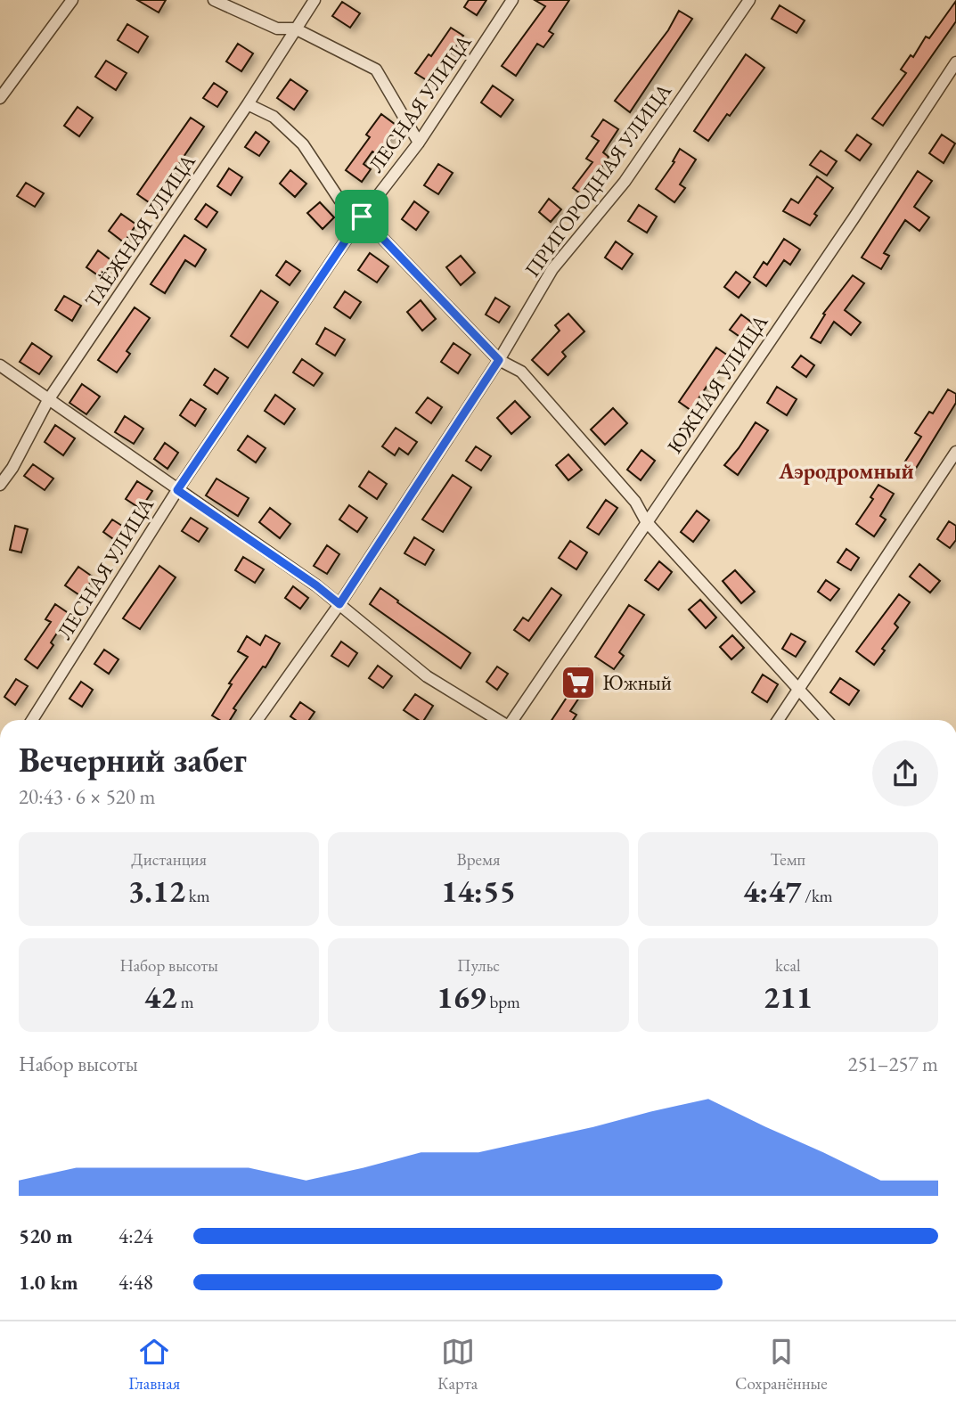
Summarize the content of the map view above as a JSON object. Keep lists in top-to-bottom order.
{
  "streets": {
    "street": [
      "ЛЕСНАЯ УЛИЦА",
      "ПРИГОРОДНАЯ УЛИЦА",
      "ТАЁЖНАЯ УЛИЦА",
      "ЮЖНАЯ УЛИЦА"
    ]
  },
  "districts": ["Аэродромный"],
  "places": {
    "supermarket": ["Южный"]
  },
  "page": {
    "heading": ["Вечерний забег", "20:43 · 6 × 520 m"],
    "stats": [
      ["Дистанция", "3.12 km"],
      ["Время", "14:55"],
      ["Темп", "4:47 /km"],
      ["Набор высоты", "42 m"],
      ["Пульс", "169 bpm"],
      ["kcal", "211"]
    ],
    "chart": ["Набор высоты", "251–257 m"],
    "list": [
      {
        "name": "520 m",
        "note": "4:24"
      },
      {
        "name": "1.0 km",
        "note": "4:48"
      }
    ],
    "tabs": ["Главная", "Карта", "Сохранённые"]
  }
}
